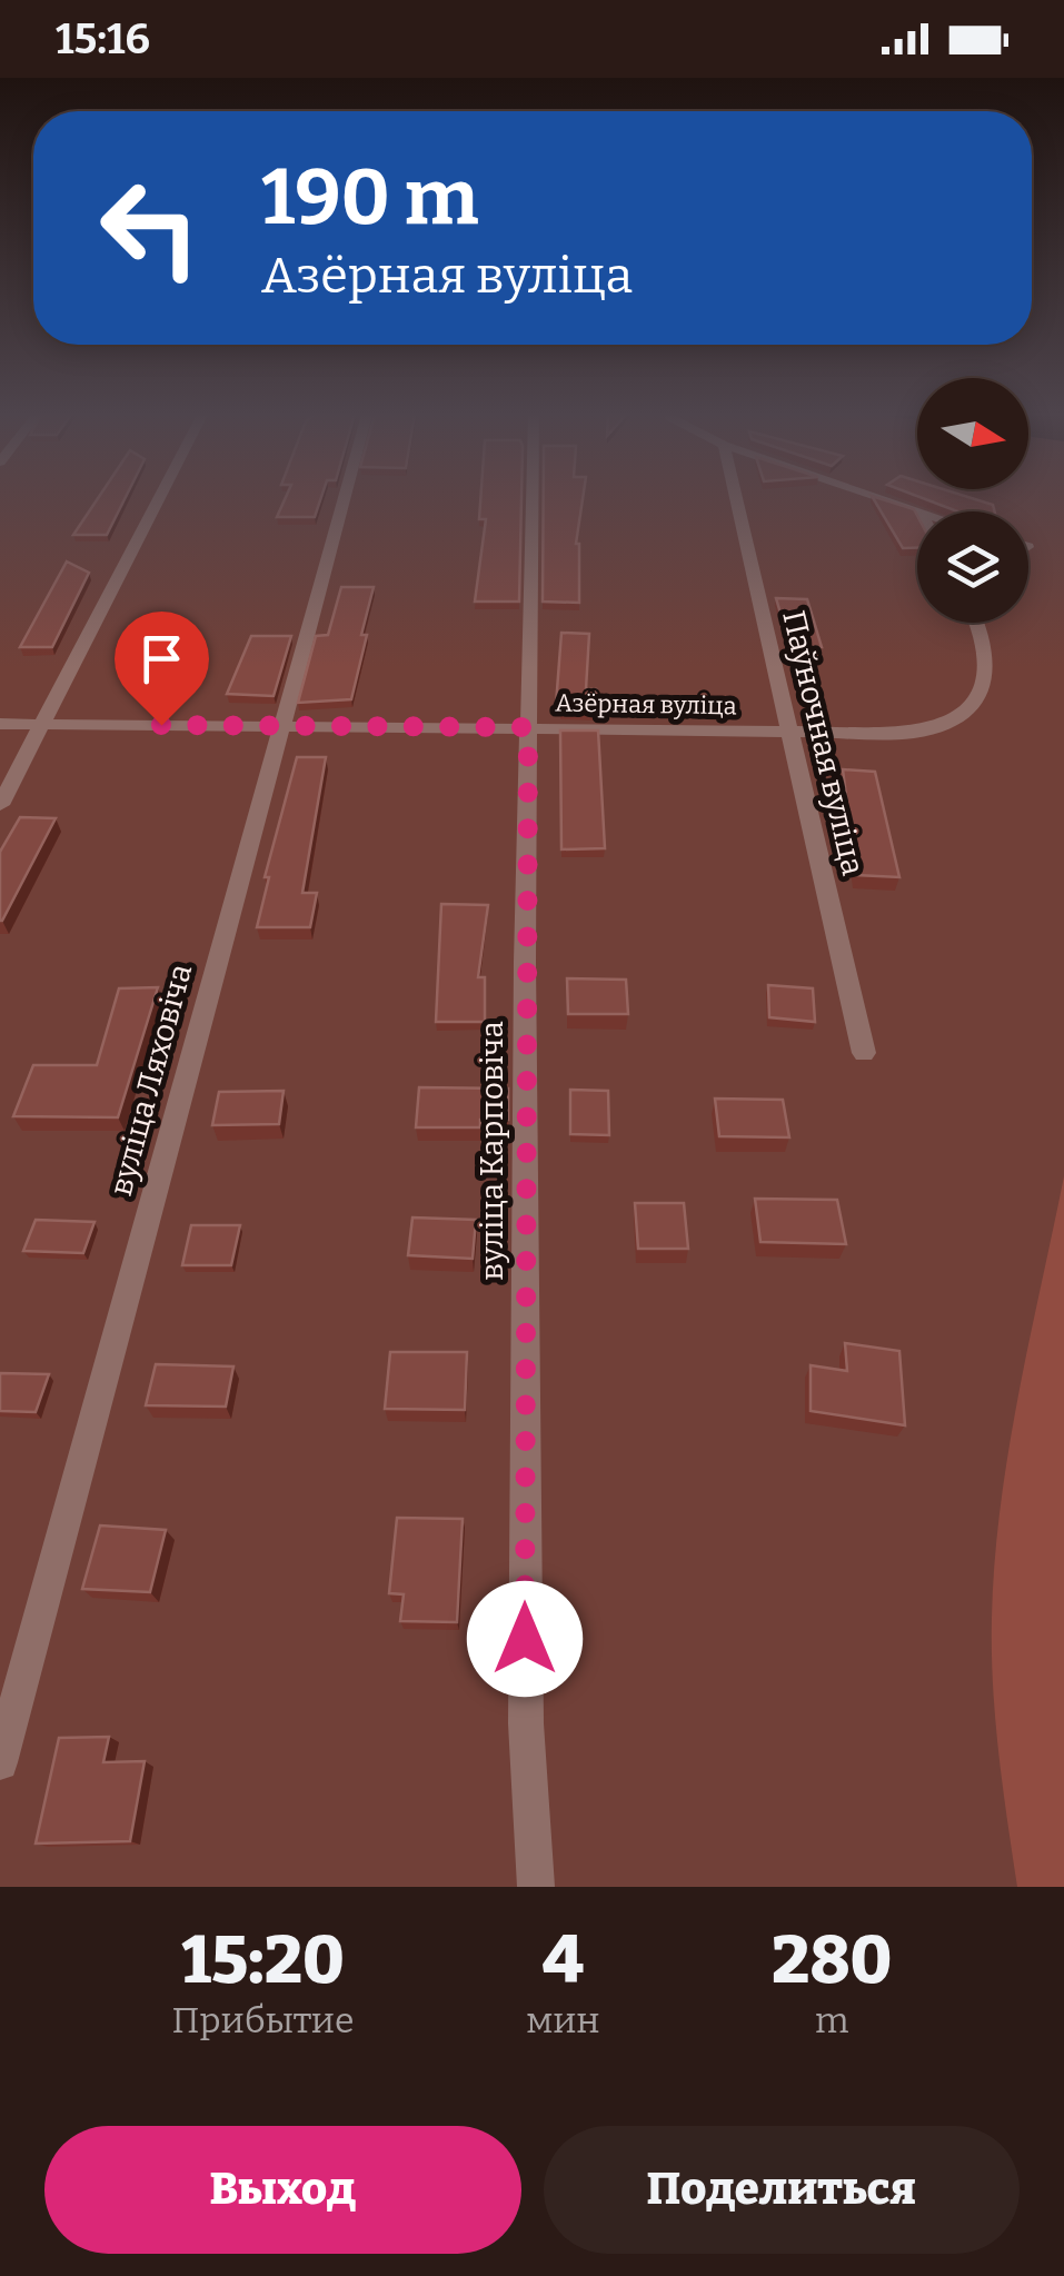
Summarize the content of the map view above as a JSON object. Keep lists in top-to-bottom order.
{
  "streets": {
    "street": [
      "Азёрная вуліца",
      "Паўночная вуліца",
      "вуліца Ляховіча",
      "вуліца Карповіча"
    ]
  },
  "crossings": [
    ["Азёрная вуліца", "Паўночная вуліца"],
    ["Азёрная вуліца", "вуліца Ляховіча"],
    ["Азёрная вуліца", "вуліца Карповіча"]
  ],
  "north": "right",
  "page": {
    "status": "15:16",
    "turn": ["190 m", "Азёрная вуліца"],
    "eta": [
      "15:20",
      "Прибытие",
      "4",
      "мин",
      "280",
      "m"
    ],
    "buttons": ["Выход", "Поделиться"]
  }
}
